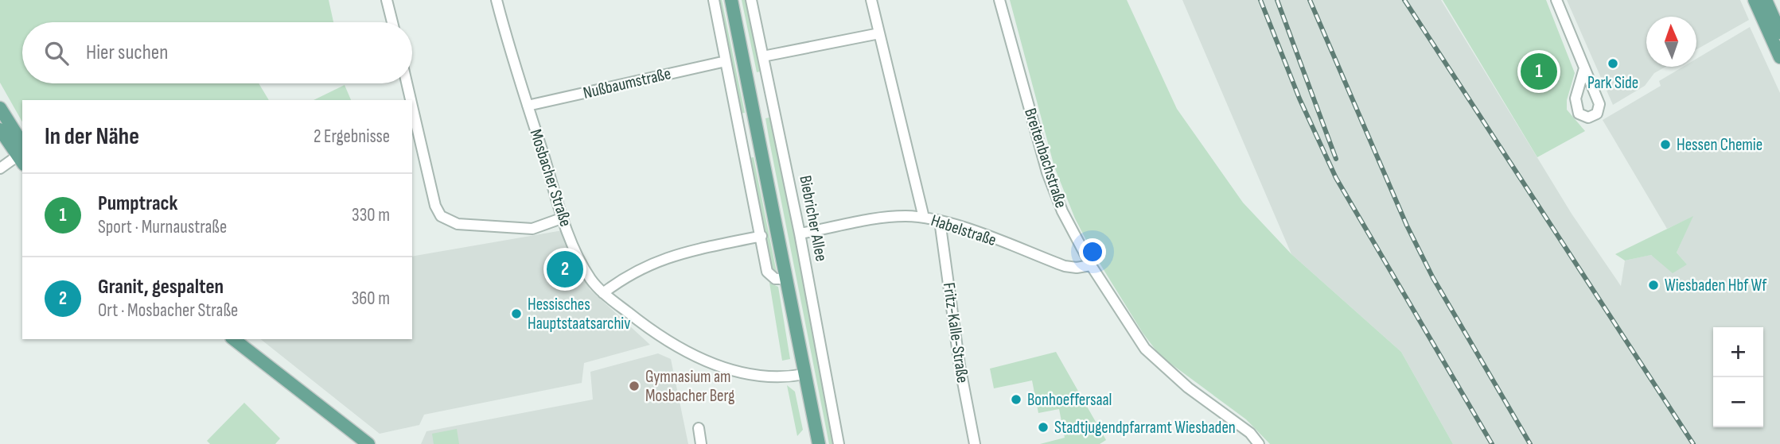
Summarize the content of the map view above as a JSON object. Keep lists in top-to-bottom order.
{
  "streets": {
    "street": [
      "Nußbaumstraße",
      "Breitenbachstraße",
      "Mosbacher Straße",
      "Biebricher Allee",
      "Habelstraße",
      "Fritz-Kalle-Straße"
    ]
  },
  "crossings": [
    ["Nußbaumstraße", "Mosbacher Straße"],
    ["Breitenbachstraße", "Habelstraße"],
    ["Biebricher Allee", "Habelstraße"],
    ["Habelstraße", "Fritz-Kalle-Straße"]
  ],
  "places": [
    "Park Side",
    "Hessen Chemie",
    "Wiesbaden Hbf Wf",
    "Hessisches Hauptstaatsarchiv",
    "Gymnasium am Mosbacher Berg",
    "Bonhoeffersaal",
    "Stadtjugendpfarramt Wiesbaden"
  ],
  "north": "top",
  "page": {
    "search": "Hier suchen",
    "pins": ["1", "2"],
    "heading": ["In der Nähe", "2 Ergebnisse"],
    "list": [
      {
        "mark": "1",
        "name": "Pumptrack",
        "note": "Sport · Murnaustraße",
        "value": "330 m"
      },
      {
        "mark": "2",
        "name": "Granit, gespalten",
        "note": "Ort · Mosbacher Straße",
        "value": "360 m"
      }
    ],
    "map_buttons": ["+", "−"]
  }
}
